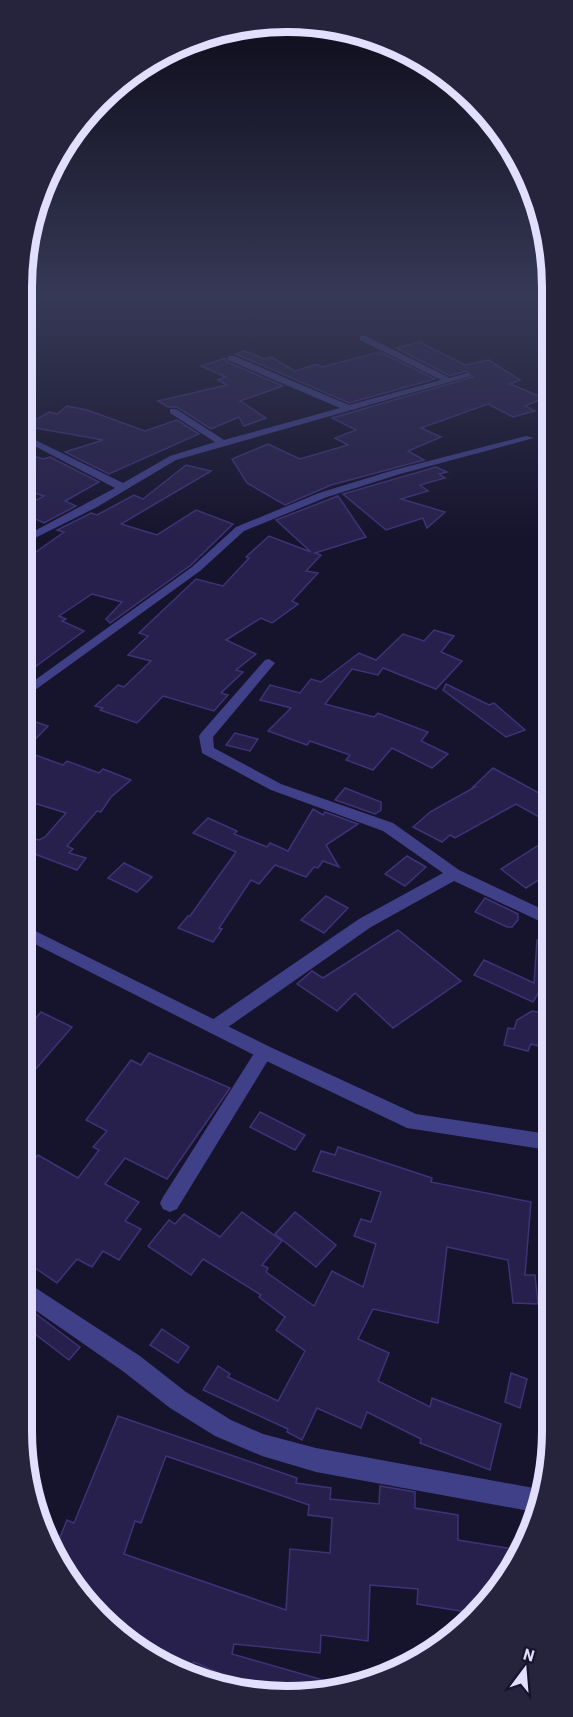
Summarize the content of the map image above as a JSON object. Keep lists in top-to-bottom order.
{
  "north": "top"
}
